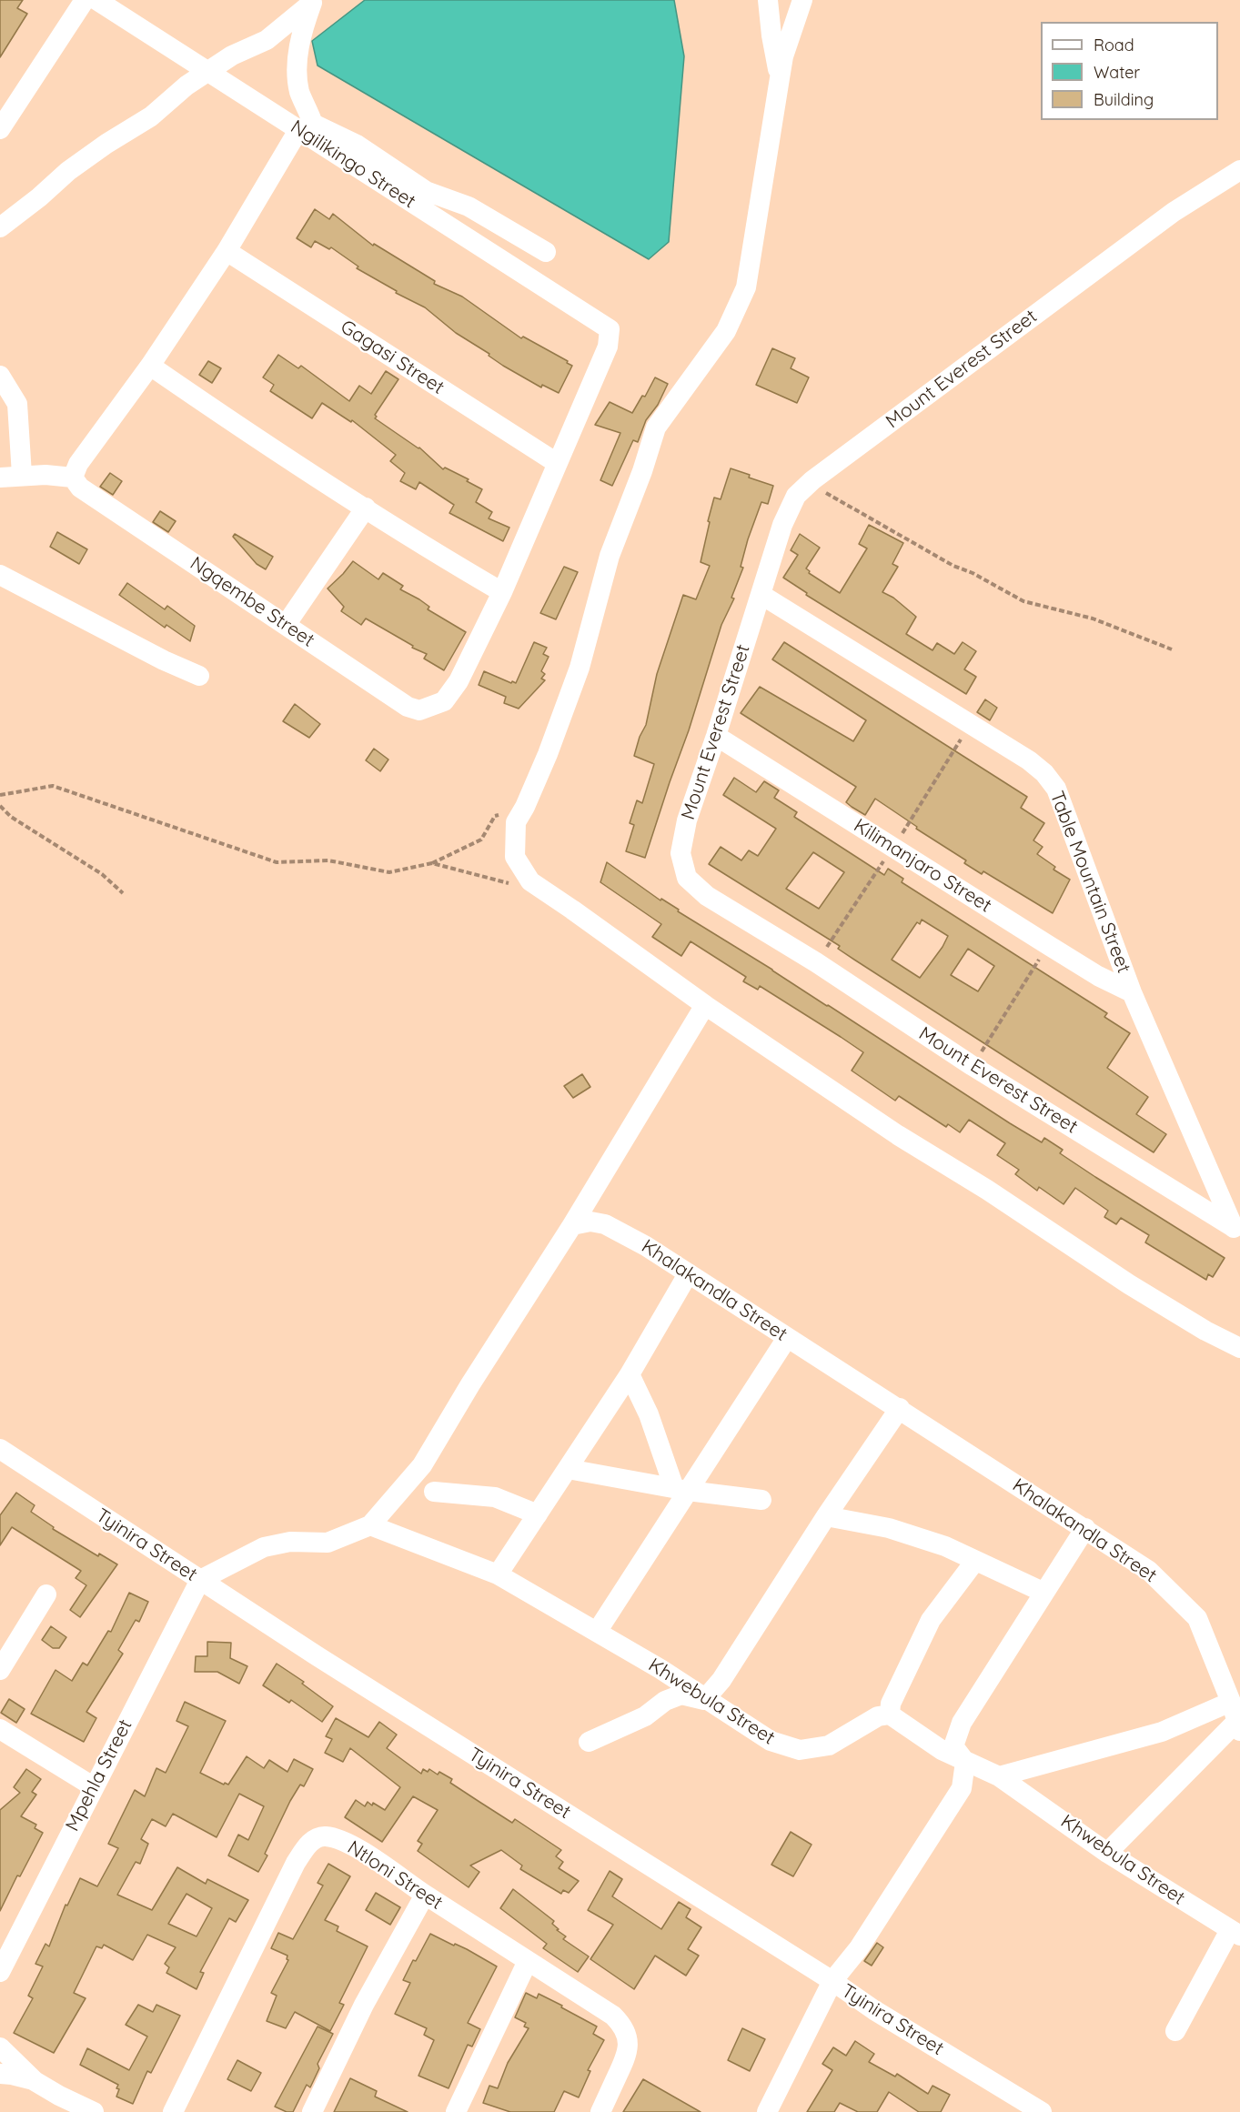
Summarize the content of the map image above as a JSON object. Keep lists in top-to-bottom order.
{
  "streets": {
    "street": [
      "Ngilikingo Street",
      "Gagasi Street",
      "Mount Everest Street",
      "Ngqembe Street",
      "Kilimanjaro Street",
      "Table Mountain Street",
      "Khalakandla Street",
      "Tyinira Street",
      "Khwebula Street",
      "Mpehla Street",
      "Ntloni Street"
    ]
  },
  "crossings": [
    ["Ngilikingo Street", "Ngqembe Street"],
    ["Gagasi Street", "Ngqembe Street"],
    ["Mount Everest Street", "Kilimanjaro Street"],
    ["Mount Everest Street", "Table Mountain Street"],
    ["Kilimanjaro Street", "Table Mountain Street"],
    ["Tyinira Street", "Mpehla Street"]
  ],
  "legend": ["Road", "Water", "Building"]
}
